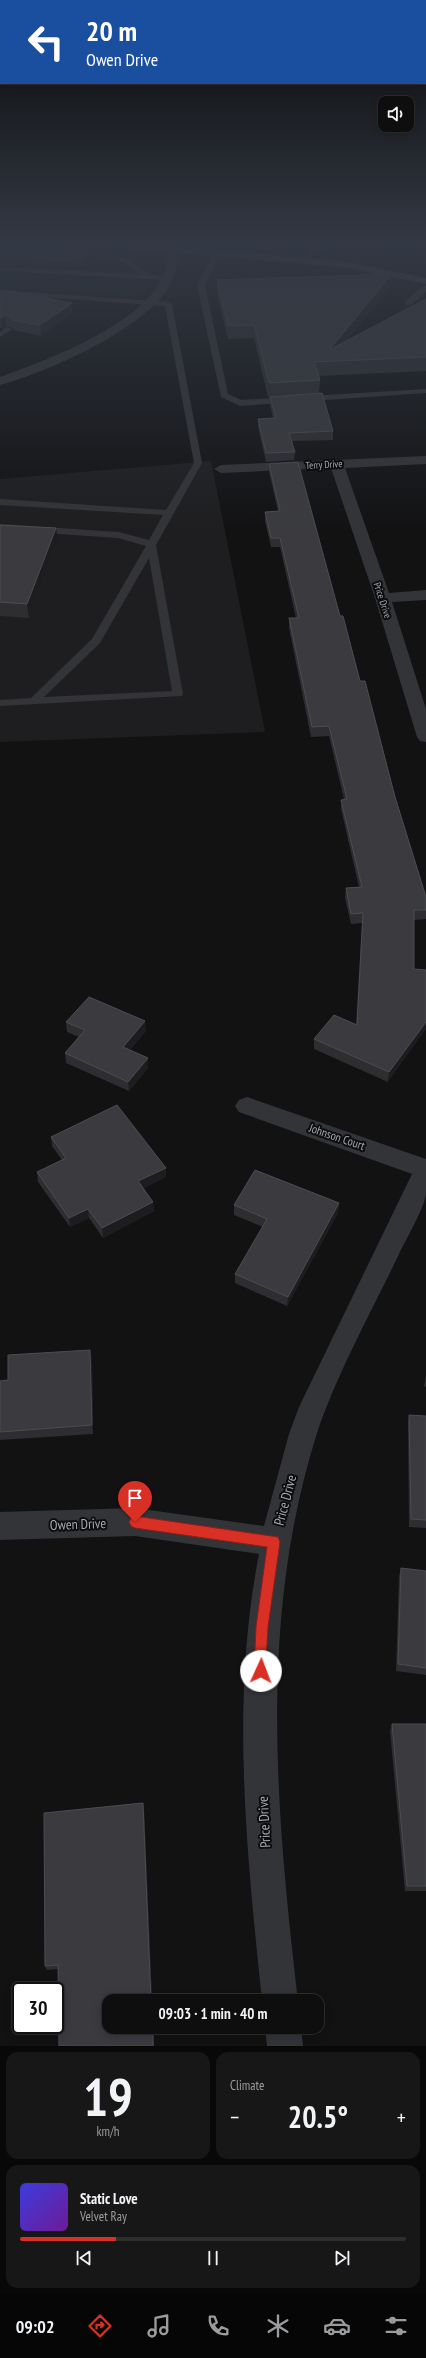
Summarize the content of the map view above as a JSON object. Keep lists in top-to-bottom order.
{
  "streets": {
    "street": [
      "Terry Drive",
      "Price Drive",
      "Johnson Court",
      "Owen Drive"
    ]
  },
  "crossings": [
    ["Terry Drive", "Price Drive"],
    ["Price Drive", "Johnson Court"],
    ["Price Drive", "Owen Drive"]
  ],
  "page": {
    "turn": ["20 m", "Owen Drive"],
    "limit": "30",
    "trip": "09:03 · 1 min · 40 m",
    "tile": [
      ["19", "km/h"],
      "Climate"
    ],
    "heat": ["−", "20.5°", "+"],
    "song": ["Static Love", "Velvet Ray"],
    "tabs": "09:02"
  }
}
